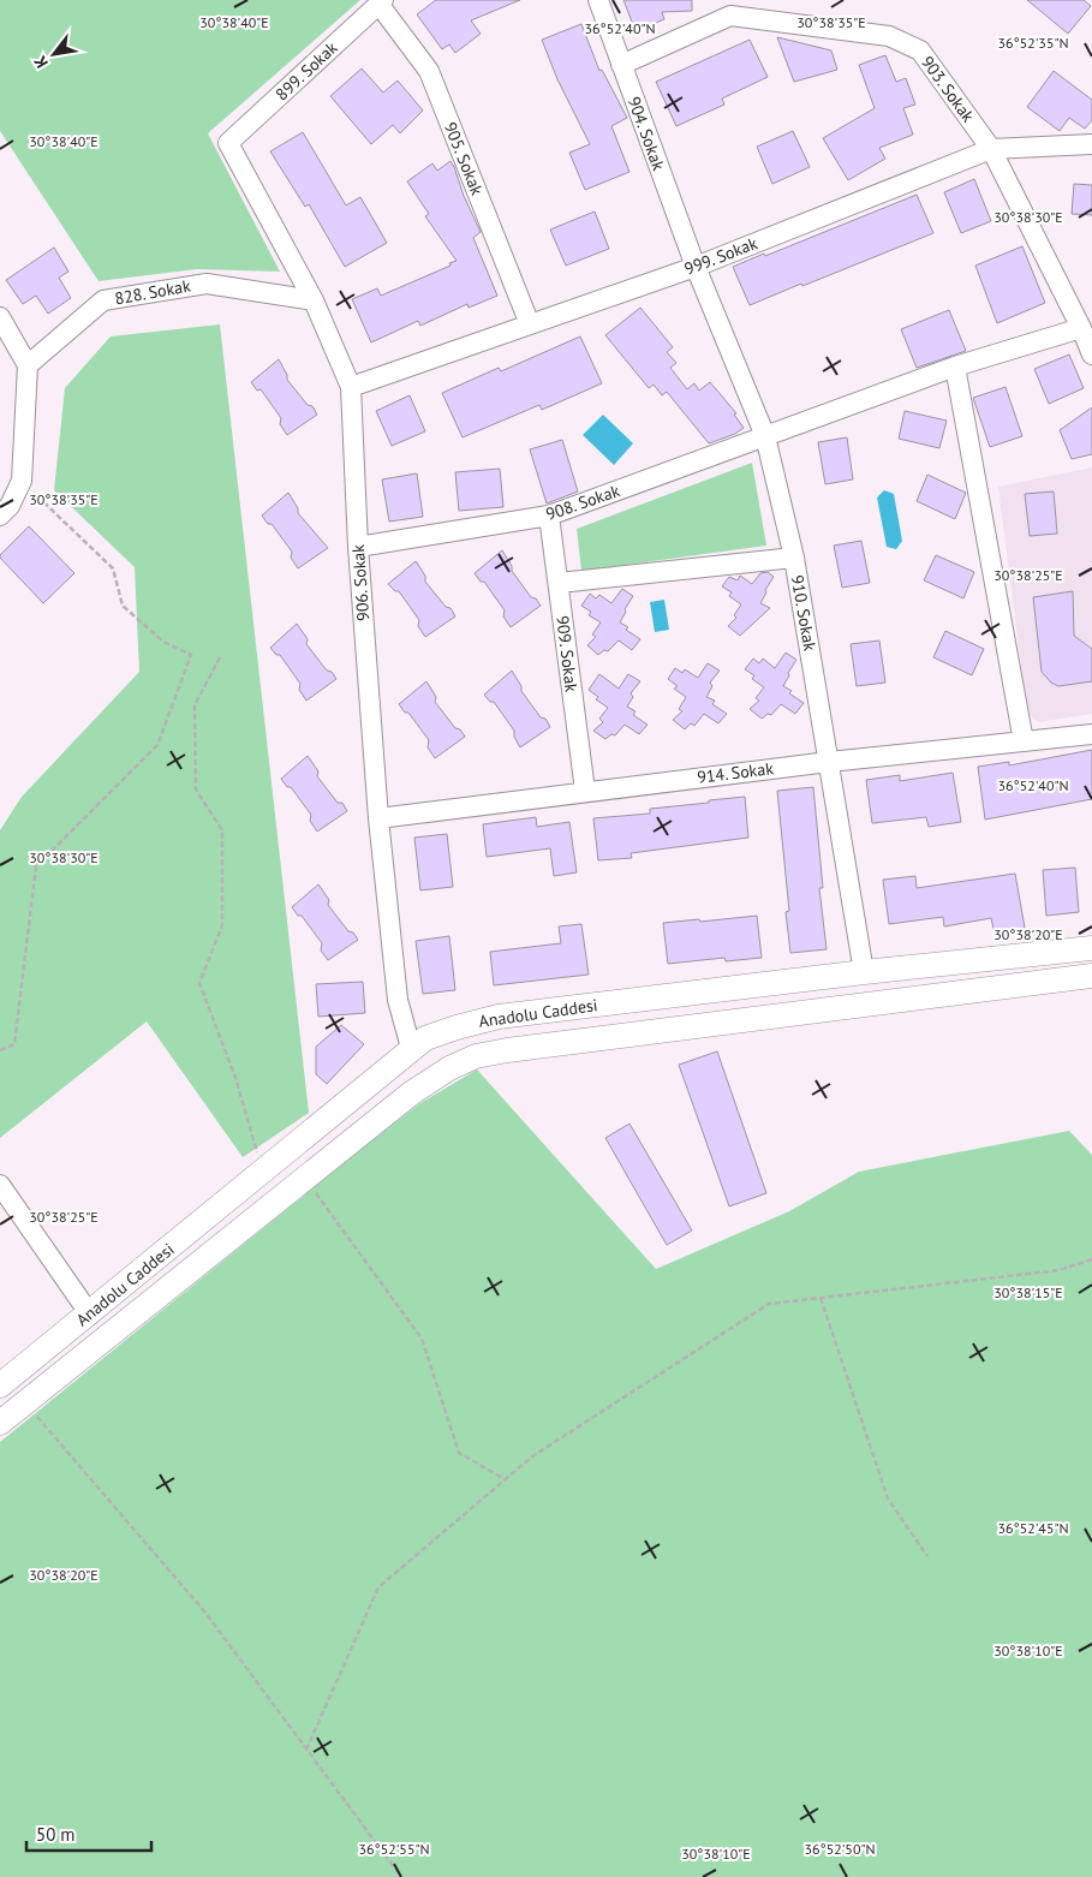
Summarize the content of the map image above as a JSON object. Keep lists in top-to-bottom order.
{
  "streets": {
    "main road": ["Anadolu Caddesi"],
    "street": [
      "899. Sokak",
      "903. Sokak",
      "904. Sokak",
      "905. Sokak",
      "999. Sokak",
      "828. Sokak",
      "908. Sokak",
      "906. Sokak",
      "910. Sokak",
      "909. Sokak",
      "914. Sokak"
    ]
  },
  "crossings": [
    ["899. Sokak", "905. Sokak"],
    ["899. Sokak", "906. Sokak"],
    ["903. Sokak", "904. Sokak"],
    ["903. Sokak", "999. Sokak"],
    ["903. Sokak", "908. Sokak"],
    ["904. Sokak", "999. Sokak"],
    ["904. Sokak", "910. Sokak"],
    ["905. Sokak", "999. Sokak"],
    ["999. Sokak", "906. Sokak"],
    ["999. Sokak", "910. Sokak"],
    ["828. Sokak", "906. Sokak"],
    ["908. Sokak", "906. Sokak"],
    ["908. Sokak", "910. Sokak"],
    ["908. Sokak", "909. Sokak"],
    ["906. Sokak", "914. Sokak"],
    ["906. Sokak", "Anadolu Caddesi"],
    ["910. Sokak", "914. Sokak"],
    ["910. Sokak", "Anadolu Caddesi"],
    ["909. Sokak", "914. Sokak"]
  ],
  "scale_bar": "50 m",
  "north": "bottom left",
  "coordinates": [
    "30°38'40\"E",
    "30°38'35\"E",
    "36°52'40\"N",
    "36°52'35\"N",
    "30°38'30\"E",
    "30°38'25\"E",
    "30°38'20\"E",
    "30°38'15\"E",
    "36°52'45\"N",
    "30°38'10\"E",
    "36°52'55\"N",
    "36°52'50\"N"
  ]
}
